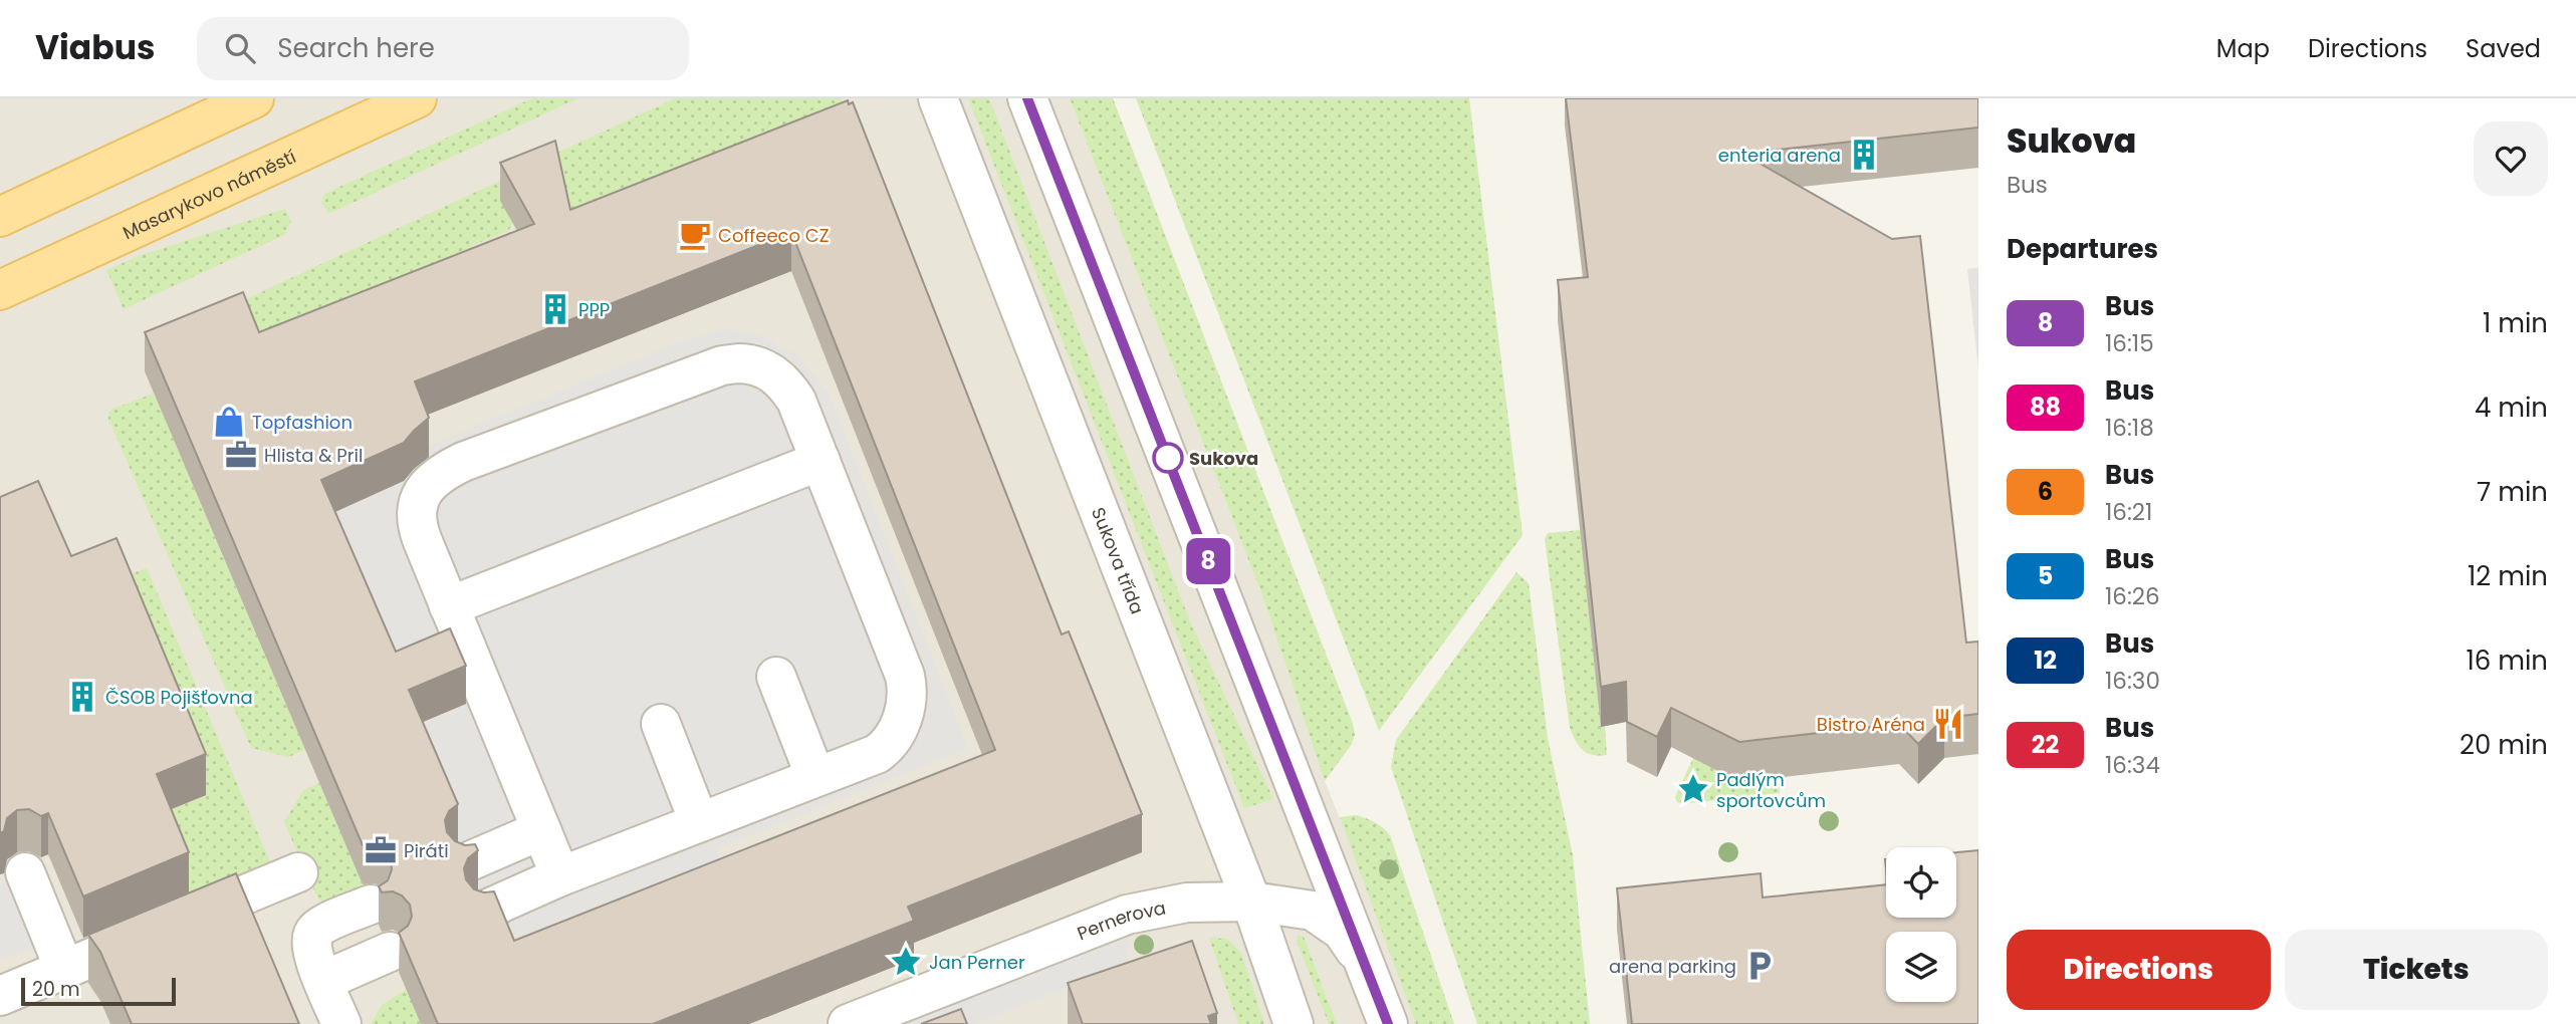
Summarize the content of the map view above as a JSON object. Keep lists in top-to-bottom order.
{
  "streets": {
    "main road": ["Masarykovo náměstí"],
    "street": ["Sukova třída", "Pernerova"]
  },
  "crossings": [
    ["Sukova třída", "Pernerova"]
  ],
  "places": {
    "building": ["enteria arena", "PPP", "ČSOB Pojišťovna"],
    "cafe": ["Coffeeco CZ"],
    "shop": ["Topfashion"],
    "office": ["Hlista & Pril", "Piráti"],
    "other": ["Sukova"],
    "restaurant": ["Bistro Aréna"],
    "place": ["Padlým sportovcům", "Jan Perner"],
    "parking": ["arena parking"]
  },
  "lines": ["bus line 8"],
  "scale_bar": "20 m",
  "page": {
    "header": "Viabus",
    "search": "Search here",
    "nav": ["Map", "Directions", "Saved"],
    "on_map": "8",
    "heading": [
      ["Sukova", "Bus"],
      "Departures"
    ],
    "list": [
      {
        "mark": "8",
        "name": "Bus",
        "note": "16:15",
        "value": "1 min"
      },
      {
        "mark": "88",
        "name": "Bus",
        "note": "16:18",
        "value": "4 min"
      },
      {
        "mark": "6",
        "name": "Bus",
        "note": "16:21",
        "value": "7 min"
      },
      {
        "mark": "5",
        "name": "Bus",
        "note": "16:26",
        "value": "12 min"
      },
      {
        "mark": "12",
        "name": "Bus",
        "note": "16:30",
        "value": "16 min"
      },
      {
        "mark": "22",
        "name": "Bus",
        "note": "16:34",
        "value": "20 min"
      }
    ],
    "buttons": ["Directions", "Tickets"],
    "scale": "20 m"
  }
}
